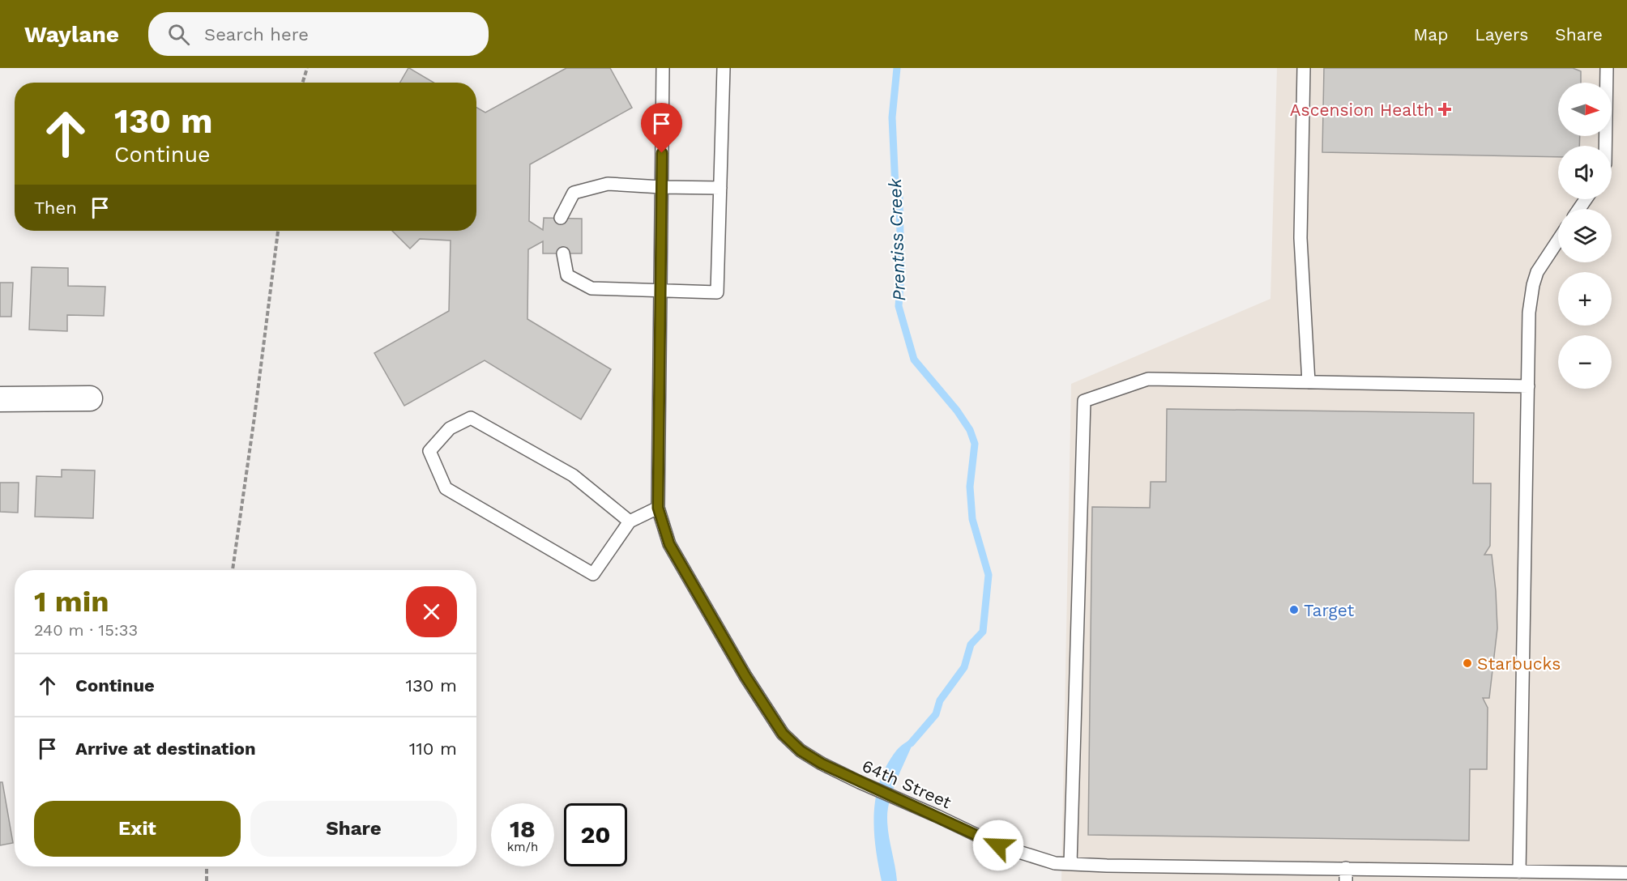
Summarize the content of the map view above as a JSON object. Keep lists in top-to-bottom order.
{
  "streets": {
    "lane": ["64th Street"]
  },
  "water": ["Prentiss Creek"],
  "places": {
    "health": ["Ascension Health"],
    "other": ["Target", "Starbucks"]
  },
  "north": "right",
  "page": {
    "header": "Waylane",
    "search": "Search here",
    "nav": ["Map", "Layers", "Share"],
    "map_buttons": ["+", "−"],
    "turn": ["130 m", "Continue"],
    "then": "Then",
    "heading": ["1 min", "240 m · 15:33"],
    "list": [
      {
        "name": "Continue",
        "value": "130 m"
      },
      {
        "name": "Arrive at destination",
        "value": "110 m"
      }
    ],
    "buttons": ["Exit", "Share"],
    "speed": "18 km/h",
    "limit": "20"
  }
}
